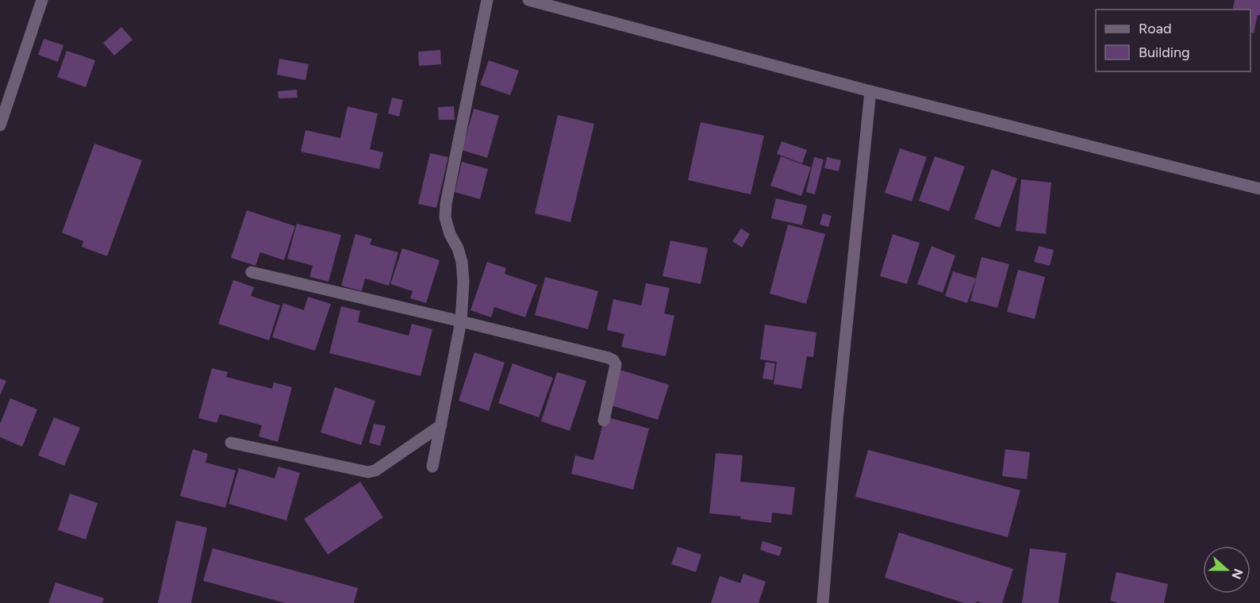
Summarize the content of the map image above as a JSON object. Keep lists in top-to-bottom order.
{
  "legend": ["Road", "Building"],
  "north": "right"
}
